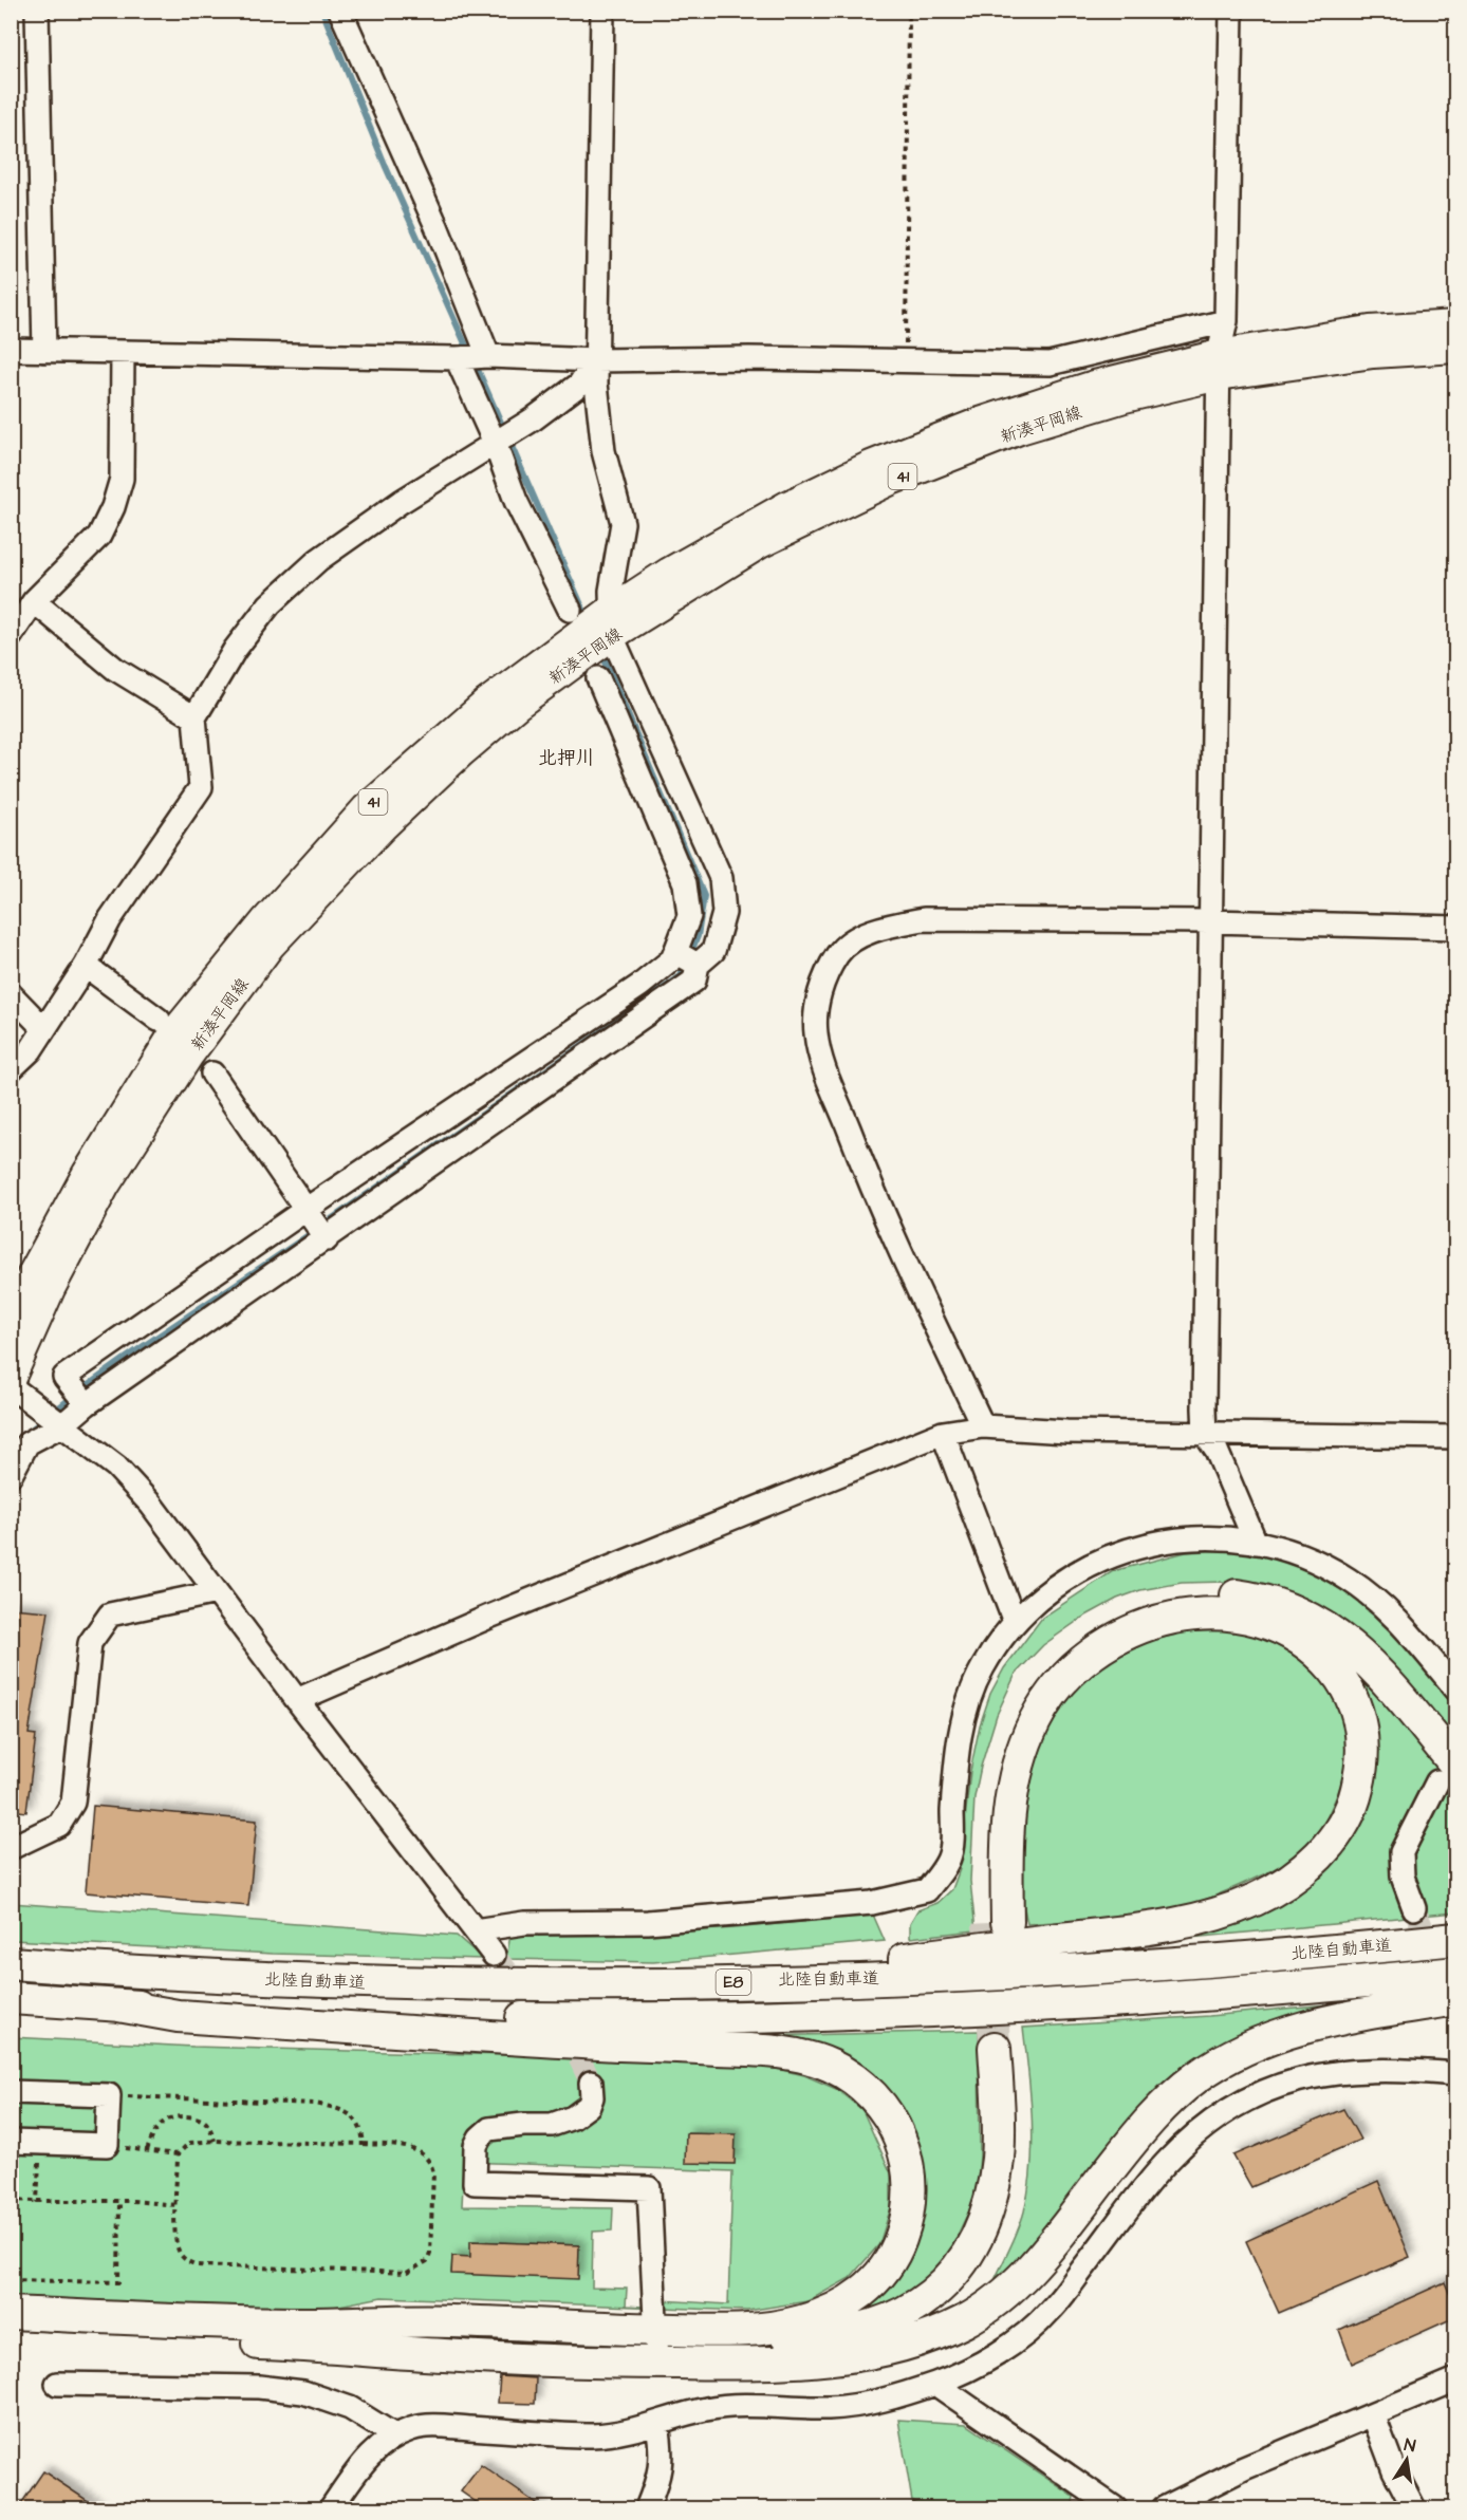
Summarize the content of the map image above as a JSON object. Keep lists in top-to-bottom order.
{
  "streets": {
    "highway": ["北陸自動車道", "E8"],
    "main road": ["新湊平岡線", "41"]
  },
  "districts": ["北押川"],
  "north": "top"
}
